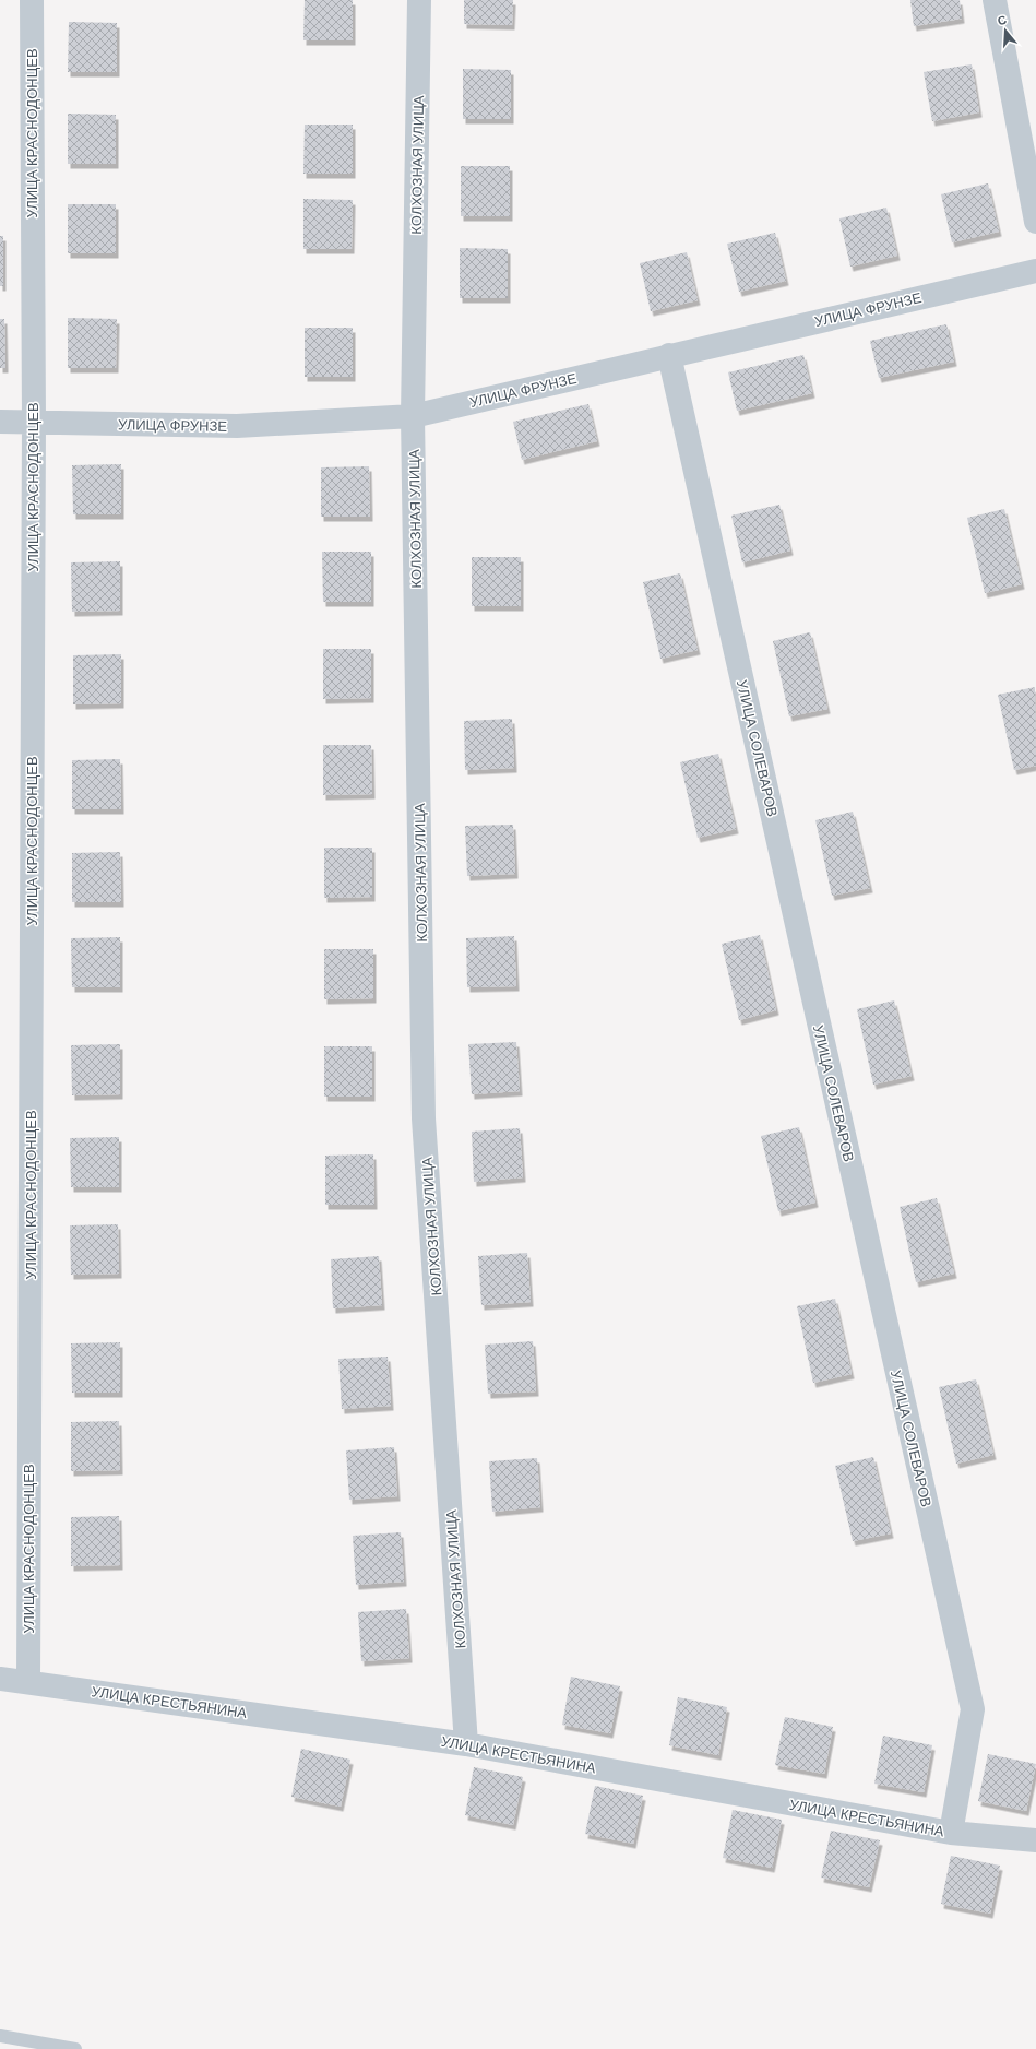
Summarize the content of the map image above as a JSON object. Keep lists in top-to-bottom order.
{
  "streets": {
    "street": [
      "УЛИЦА КРАСНОДОНЦЕВ",
      "КОЛХОЗНАЯ УЛИЦА",
      "УЛИЦА ФРУНЗЕ",
      "УЛИЦА СОЛЕВАРОВ",
      "УЛИЦА КРЕСТЬЯНИНА"
    ]
  },
  "crossings": [
    ["УЛИЦА КРАСНОДОНЦЕВ", "УЛИЦА ФРУНЗЕ"],
    ["УЛИЦА КРАСНОДОНЦЕВ", "УЛИЦА КРЕСТЬЯНИНА"],
    ["КОЛХОЗНАЯ УЛИЦА", "УЛИЦА ФРУНЗЕ"],
    ["КОЛХОЗНАЯ УЛИЦА", "УЛИЦА КРЕСТЬЯНИНА"],
    ["УЛИЦА ФРУНЗЕ", "УЛИЦА СОЛЕВАРОВ"],
    ["УЛИЦА СОЛЕВАРОВ", "УЛИЦА КРЕСТЬЯНИНА"]
  ],
  "north": "top"
}
